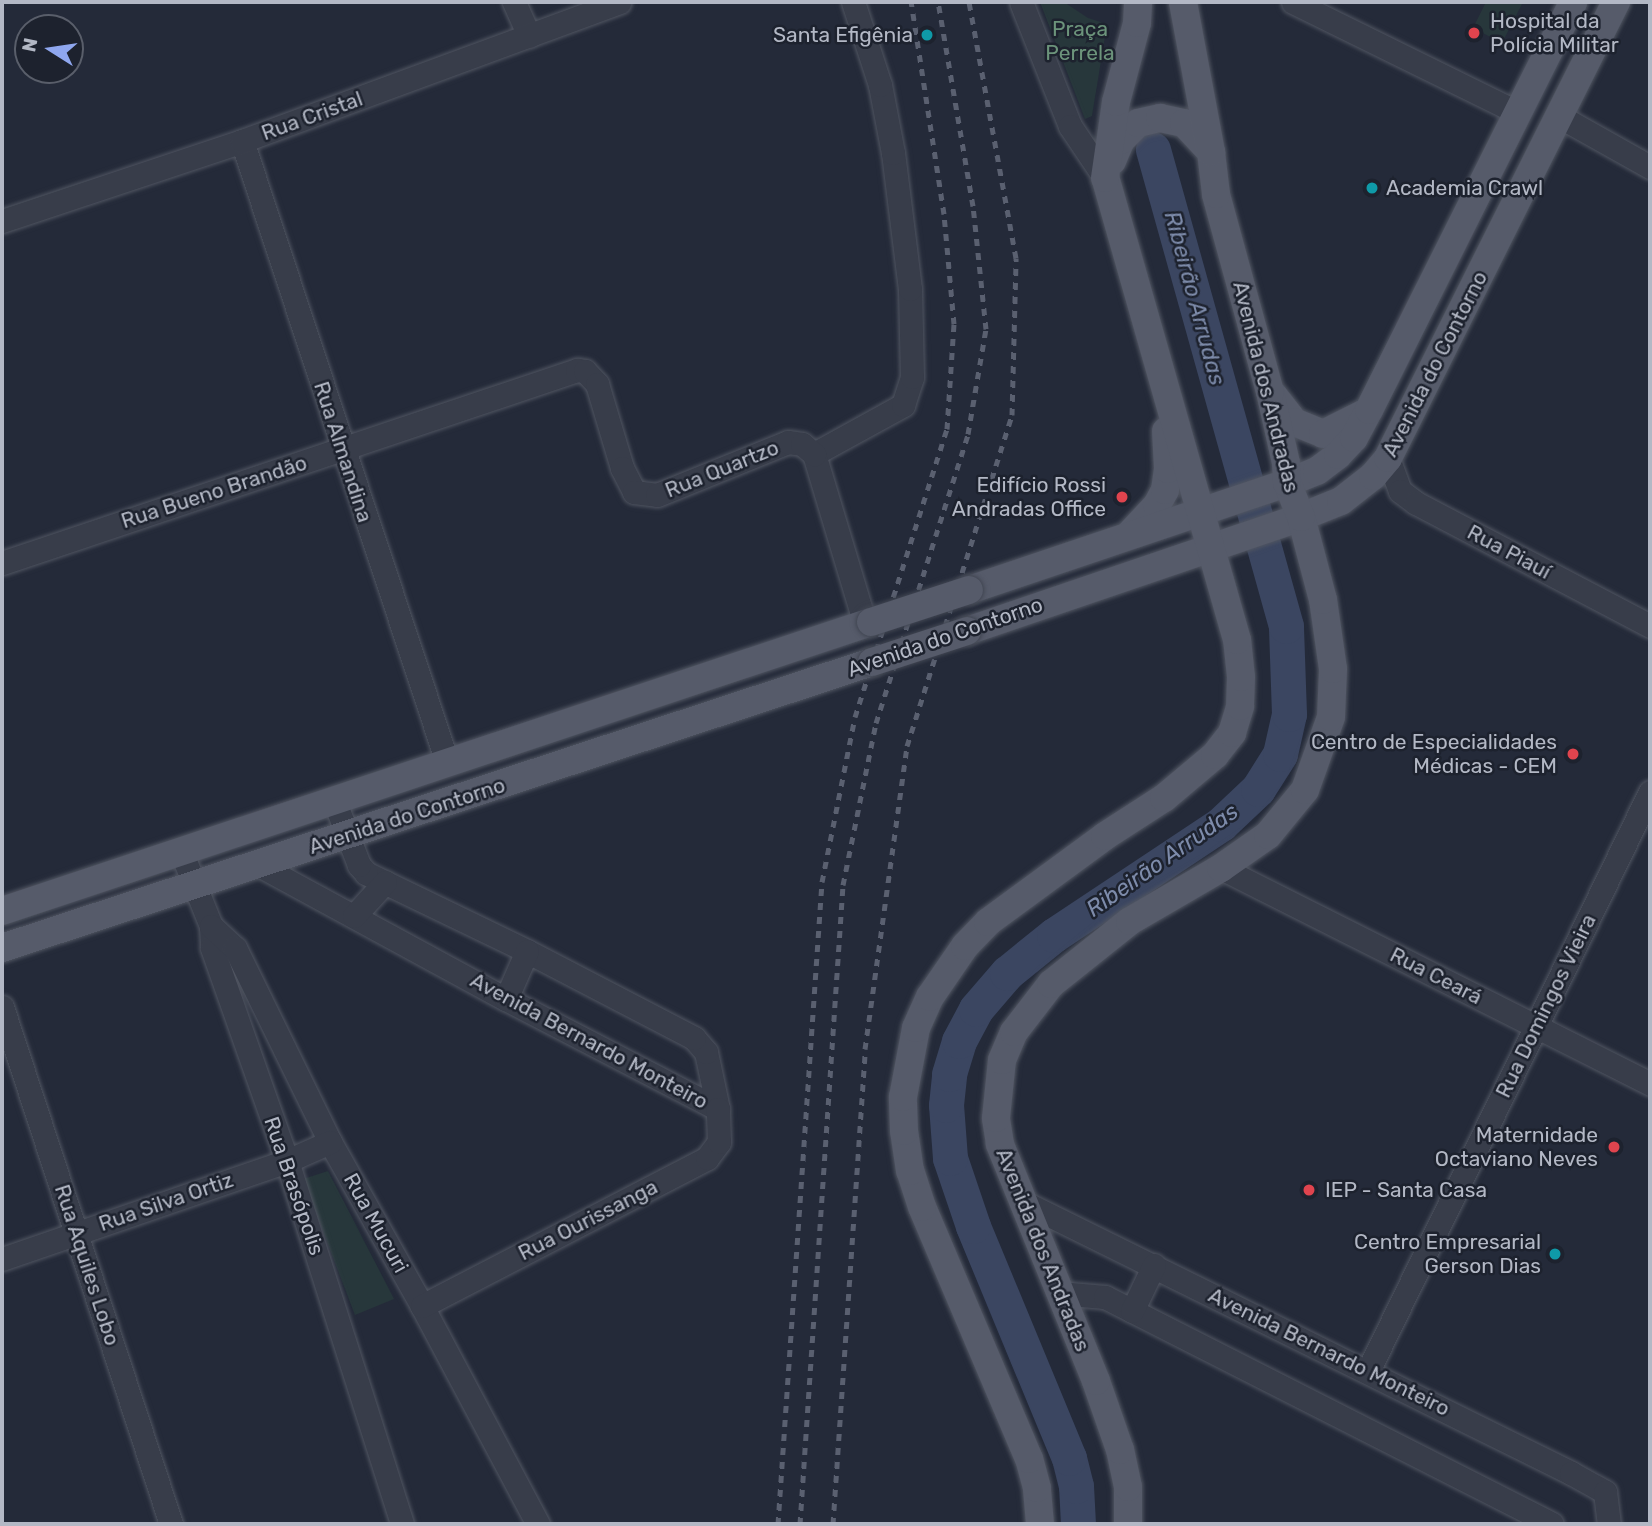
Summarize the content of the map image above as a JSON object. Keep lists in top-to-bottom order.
{
  "streets": {
    "main road": ["Avenida do Contorno", "Avenida dos Andradas"],
    "street": [
      "Rua Cristal",
      "Rua Almandina",
      "Rua Quartzo",
      "Rua Bueno Brandão",
      "Rua Piauí",
      "Rua Ceará",
      "Rua Domingos Vieira",
      "Avenida Bernardo Monteiro",
      "Rua Brasópolis",
      "Rua Silva Ortiz",
      "Rua Ourissanga",
      "Rua Mucuri",
      "Rua Aquiles Lobo"
    ]
  },
  "crossings": [
    ["Rua Cristal", "Rua Almandina"],
    ["Avenida do Contorno", "Avenida dos Andradas"],
    ["Avenida do Contorno", "Rua Almandina"],
    ["Avenida do Contorno", "Rua Piauí"],
    ["Avenida do Contorno", "Avenida Bernardo Monteiro"],
    ["Avenida do Contorno", "Rua Brasópolis"],
    ["Avenida dos Andradas", "Rua Ceará"],
    ["Avenida dos Andradas", "Avenida Bernardo Monteiro"],
    ["Rua Almandina", "Rua Bueno Brandão"],
    ["Rua Quartzo", "Rua Bueno Brandão"],
    ["Rua Ceará", "Rua Domingos Vieira"],
    ["Rua Domingos Vieira", "Avenida Bernardo Monteiro"],
    ["Avenida Bernardo Monteiro", "Rua Ourissanga"],
    ["Rua Brasópolis", "Rua Silva Ortiz"],
    ["Rua Brasópolis", "Rua Mucuri"],
    ["Rua Silva Ortiz", "Rua Mucuri"],
    ["Rua Silva Ortiz", "Rua Aquiles Lobo"],
    ["Rua Ourissanga", "Rua Mucuri"]
  ],
  "water": ["Ribeirão Arrudas"],
  "parks": ["Praça Perrela"],
  "places": [
    "Hospital da Polícia Militar",
    "Santa Efigênia",
    "Academia Crawl",
    "Edifício Rossi Andradas Office",
    "Centro de Especialidades Médicas - CEM",
    "Maternidade Octaviano Neves",
    "IEP - Santa Casa",
    "Centro Empresarial Gerson Dias"
  ],
  "north": "left"
}
